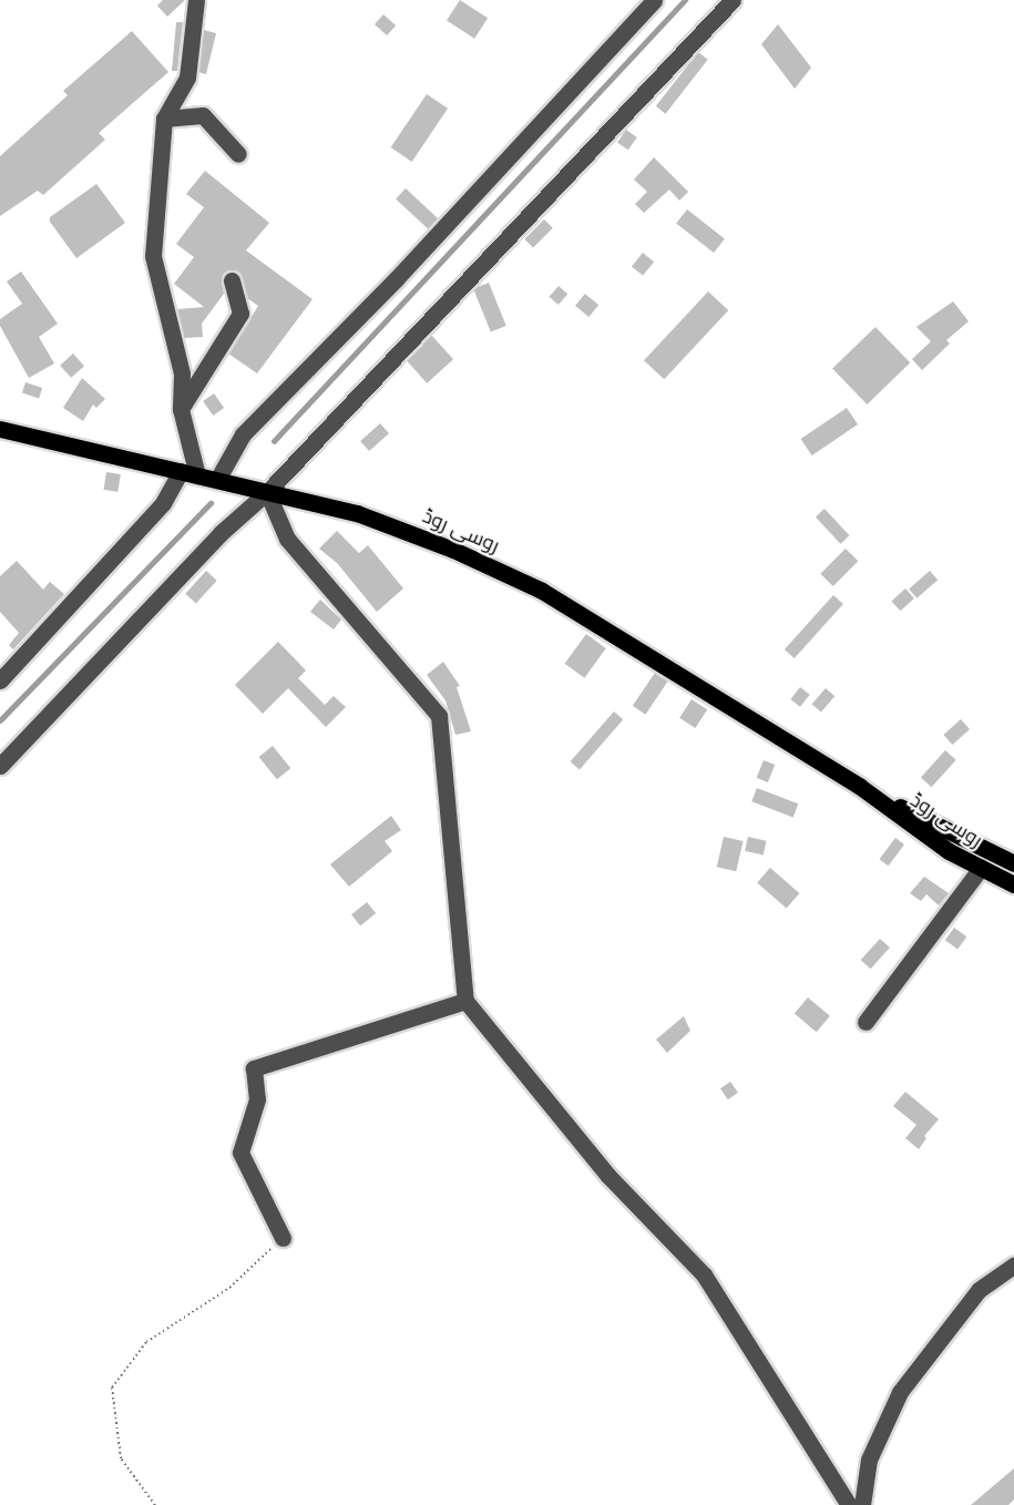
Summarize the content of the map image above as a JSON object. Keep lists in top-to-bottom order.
{
  "streets": {
    "main road": ["روسی روڈ"]
  }
}
